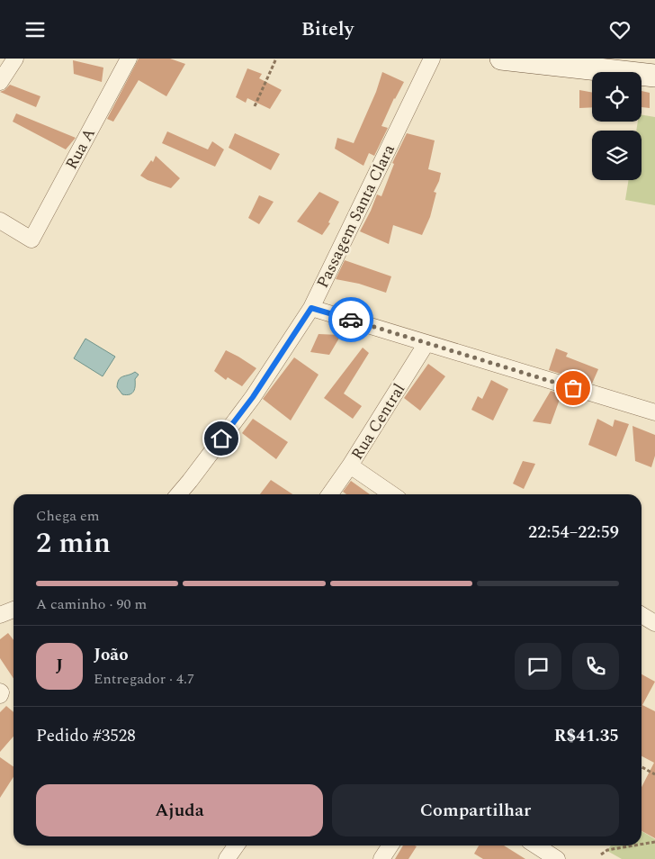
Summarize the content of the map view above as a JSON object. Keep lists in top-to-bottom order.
{
  "streets": {
    "street": ["Rua A", "Passagem Santa Clara", "Rua Central"]
  },
  "page": {
    "header": "Bitely",
    "heading": ["2 min", "Chega em", "22:54–22:59"],
    "panel": [
      "João",
      "Entregador · 4.7",
      "Pedido #3528",
      "R$41.35"
    ],
    "bar": "A caminho · 90 m",
    "round": "J",
    "buttons": ["Ajuda", "Compartilhar"]
  }
}
